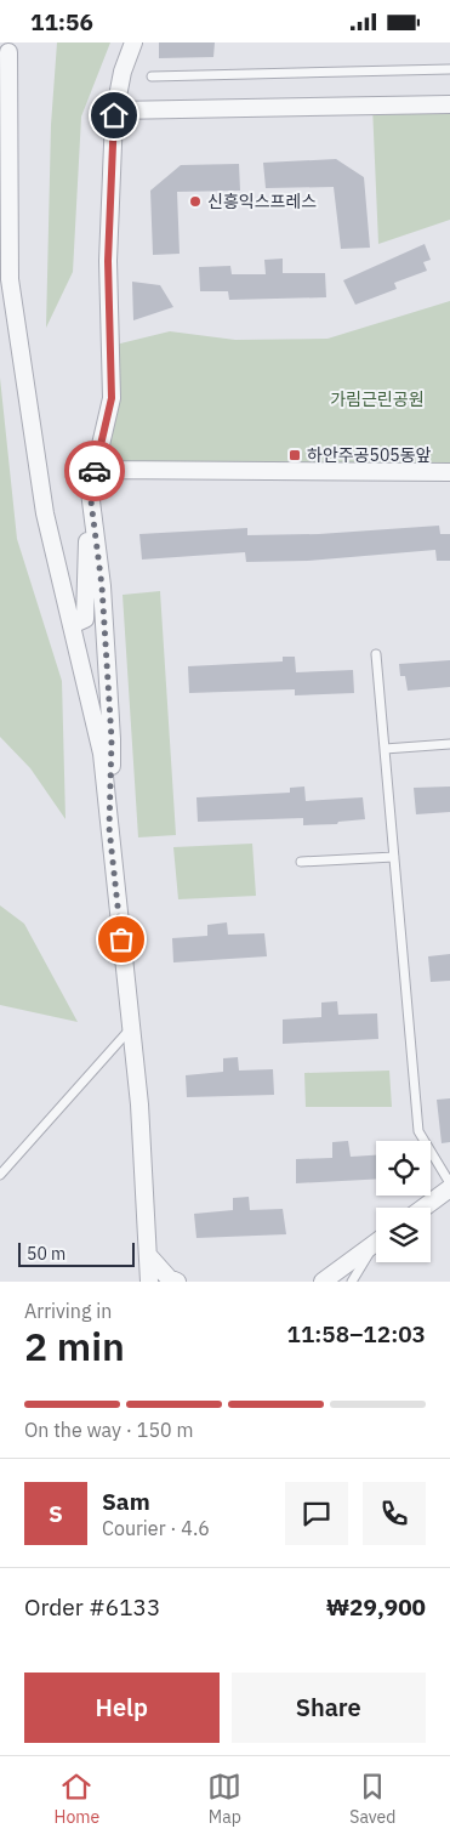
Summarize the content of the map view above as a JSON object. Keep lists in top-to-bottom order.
{
  "parks": ["가림근린공원"],
  "places": {
    "other": ["신흥익스프레스"],
    "transit": ["하안주공505동앞"]
  },
  "scale_bar": "50 m",
  "page": {
    "status": "11:56",
    "scale": "50 m",
    "heading": ["2 min", "Arriving in", "11:58–12:03"],
    "panel": [
      "Sam",
      "Courier · 4.6",
      "Order #6133",
      "₩29,900"
    ],
    "bar": "On the way · 150 m",
    "round": "S",
    "buttons": ["Help", "Share"],
    "tabs": ["Home", "Map", "Saved"]
  }
}
